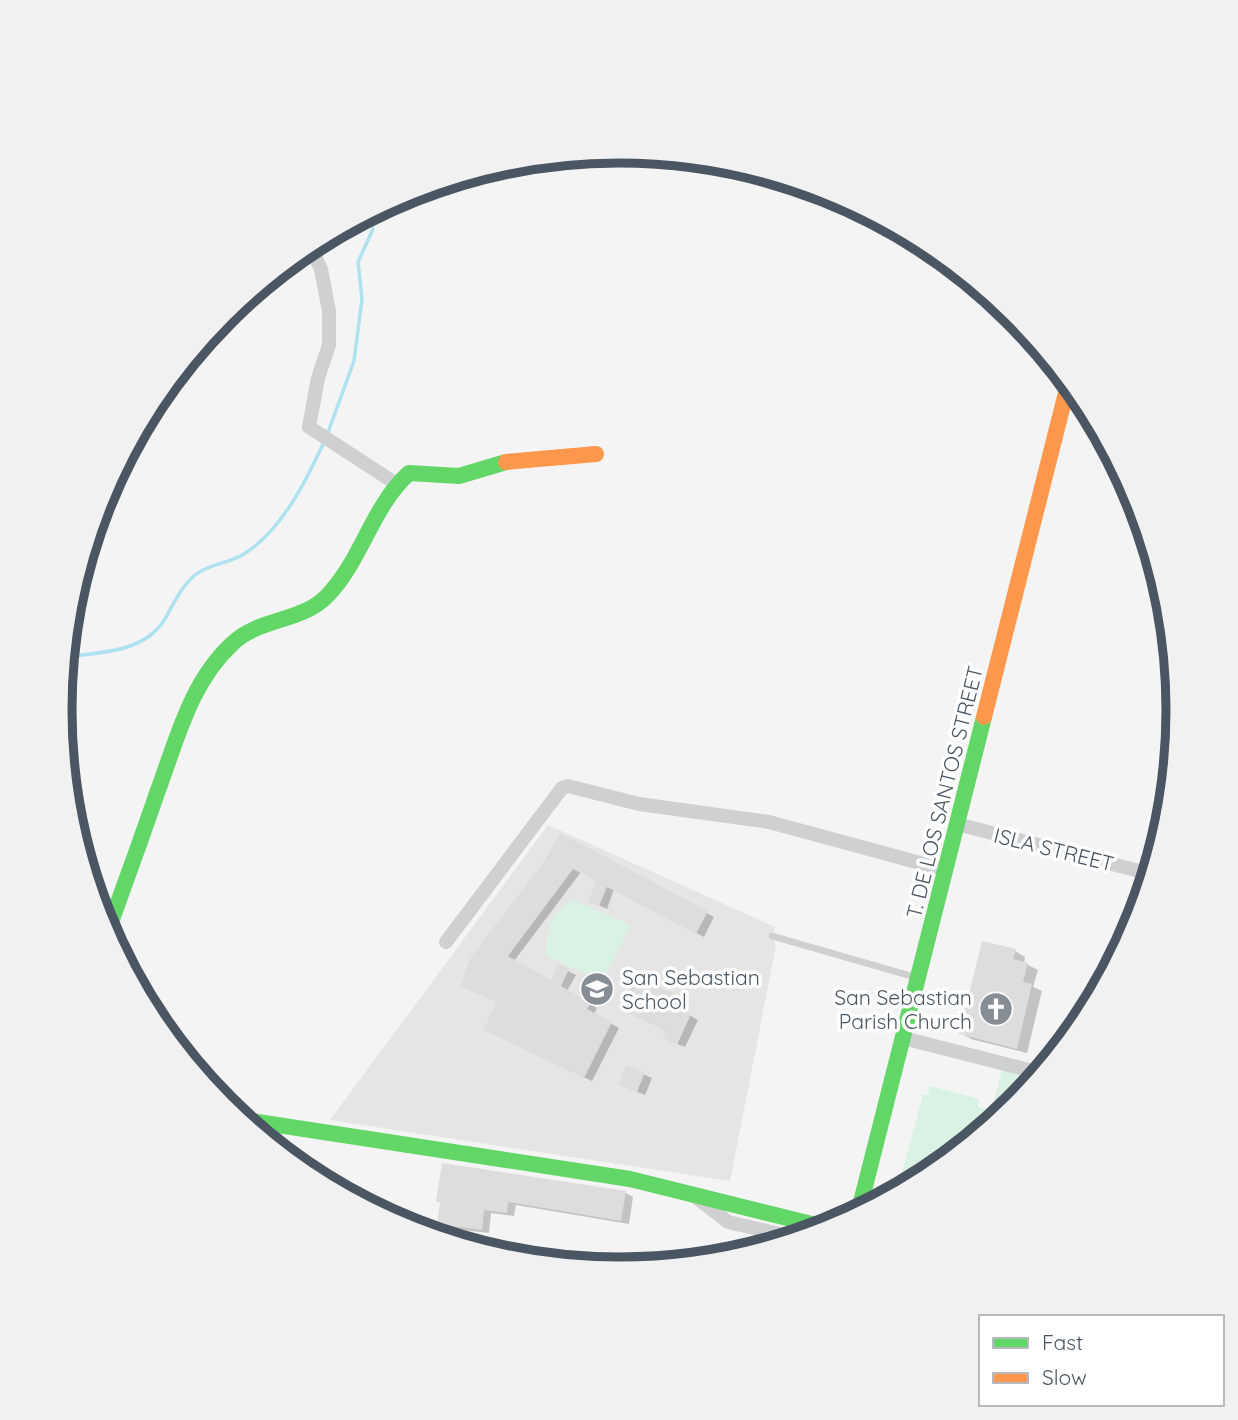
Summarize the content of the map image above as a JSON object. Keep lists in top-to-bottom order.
{
  "streets": {
    "street": ["T. DE LOS SANTOS STREET", "ISLA STREET"]
  },
  "crossings": [
    ["T. DE LOS SANTOS STREET", "ISLA STREET"]
  ],
  "places": {
    "school or university": ["San Sebastian School"],
    "church": ["San Sebastian Parish Church"]
  },
  "legend": ["Fast", "Slow"]
}
